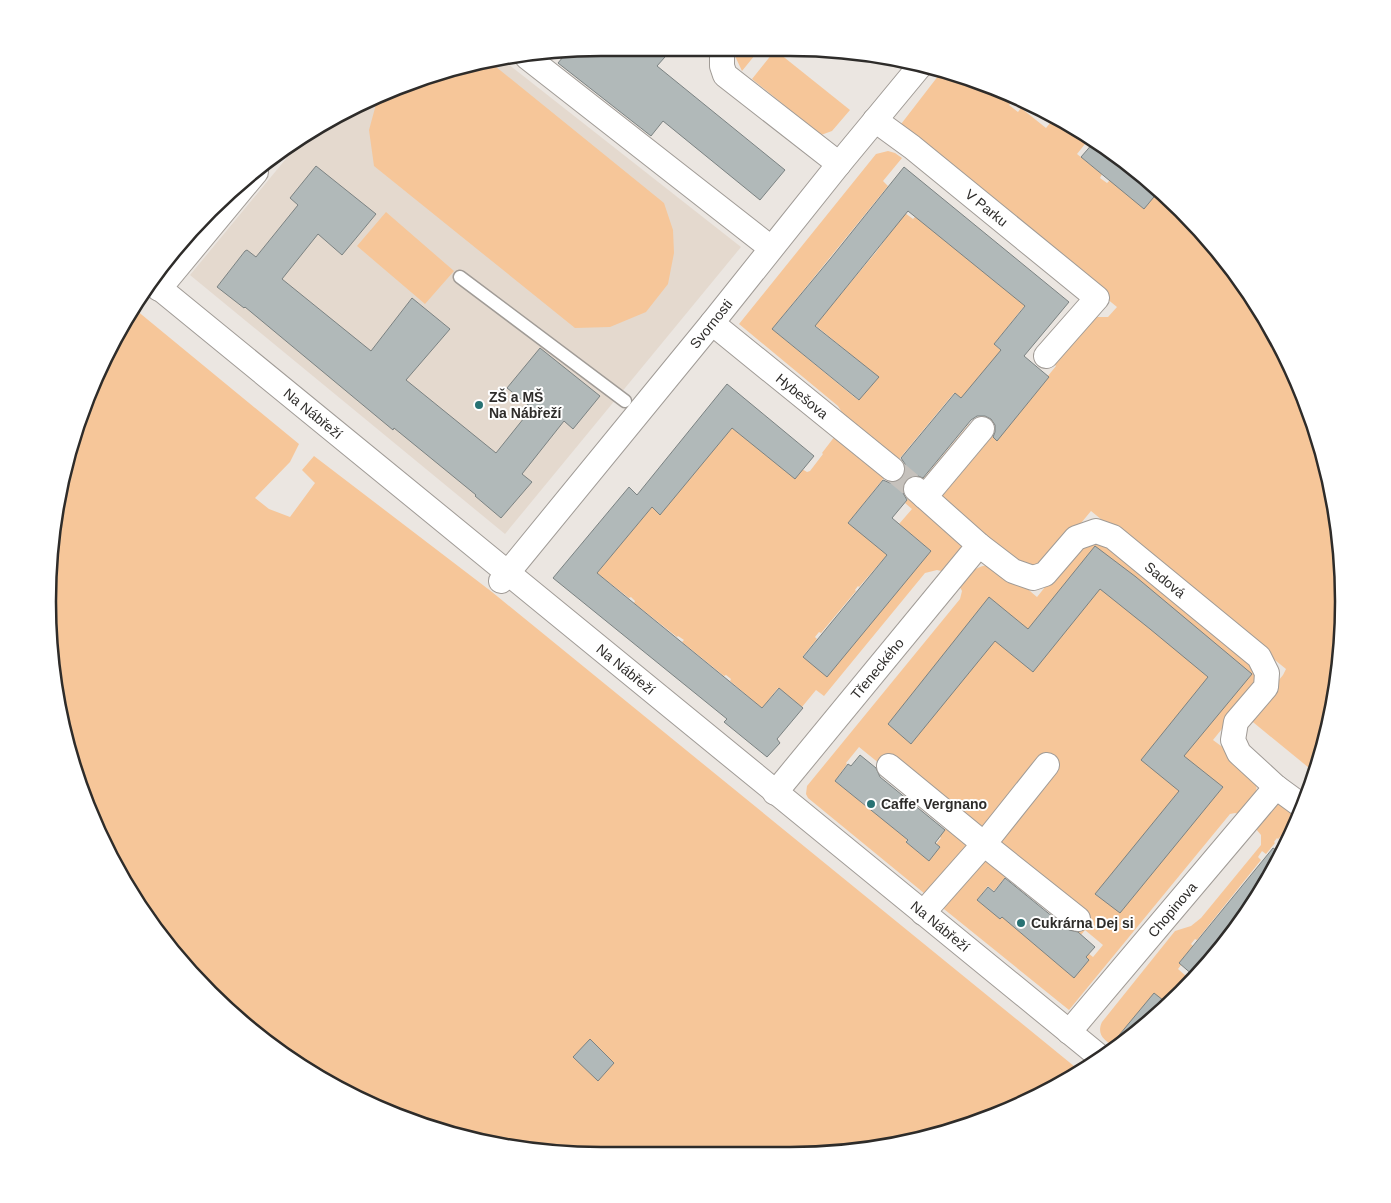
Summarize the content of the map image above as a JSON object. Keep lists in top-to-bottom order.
{
  "streets": {
    "street": [
      "V Parku",
      "Svornosti",
      "Hybešova",
      "Na Nábřeží",
      "Sadová",
      "Třeneckého",
      "Chopinova"
    ]
  },
  "crossings": [
    ["V Parku", "Svornosti"],
    ["Svornosti", "Hybešova"],
    ["Svornosti", "Na Nábřeží"],
    ["Na Nábřeží", "Třeneckého"],
    ["Na Nábřeží", "Chopinova"],
    ["Sadová", "Třeneckého"],
    ["Sadová", "Chopinova"]
  ],
  "places": ["ZŠ a MŠ Na Nábřeží", "Caffe' Vergnano", "Cukrárna Dej si"]
}
